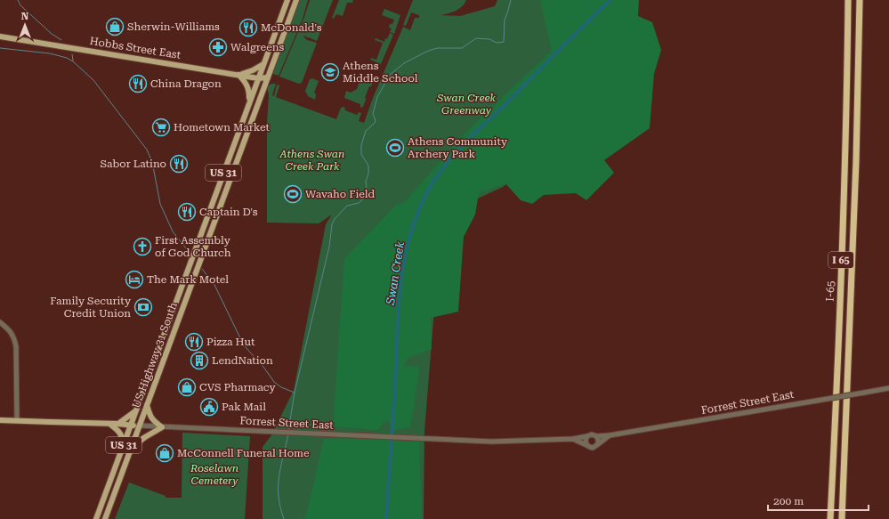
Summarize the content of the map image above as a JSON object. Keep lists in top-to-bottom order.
{
  "streets": {
    "highway": ["I 65", "I-65"],
    "main road": [
      "Hobbs Street East",
      "US 31",
      "US Highway 31 South",
      "Forrest Street East"
    ]
  },
  "crossings": [
    ["Hobbs Street East", "US 31"],
    ["Hobbs Street East", "US Highway 31 South"],
    ["US 31", "US Highway 31 South"],
    ["US Highway 31 South", "Forrest Street East"]
  ],
  "water": ["Swan Creek"],
  "parks": ["Swan Creek Greenway", "Athens Swan Creek Park", "Roselawn Cemetery"],
  "places": {
    "shop": ["Sherwin-Williams", "CVS Pharmacy", "McConnell Funeral Home"],
    "restaurant": [
      "McDonald's",
      "China Dragon",
      "Sabor Latino",
      "Captain D's",
      "Pizza Hut"
    ],
    "pharmacy": ["Walgreens"],
    "school or university": ["Athens Middle School"],
    "supermarket": ["Hometown Market"],
    "sports": ["Athens Community Archery Park", "Wavaho Field"],
    "church": ["First Assembly of God Church"],
    "hotel": ["The Mark Motel"],
    "bank": ["Family Security Credit Union"],
    "building": ["LendNation"],
    "public building": ["Pak Mail"]
  },
  "scale_bar": "200 m",
  "north": "top"
}
